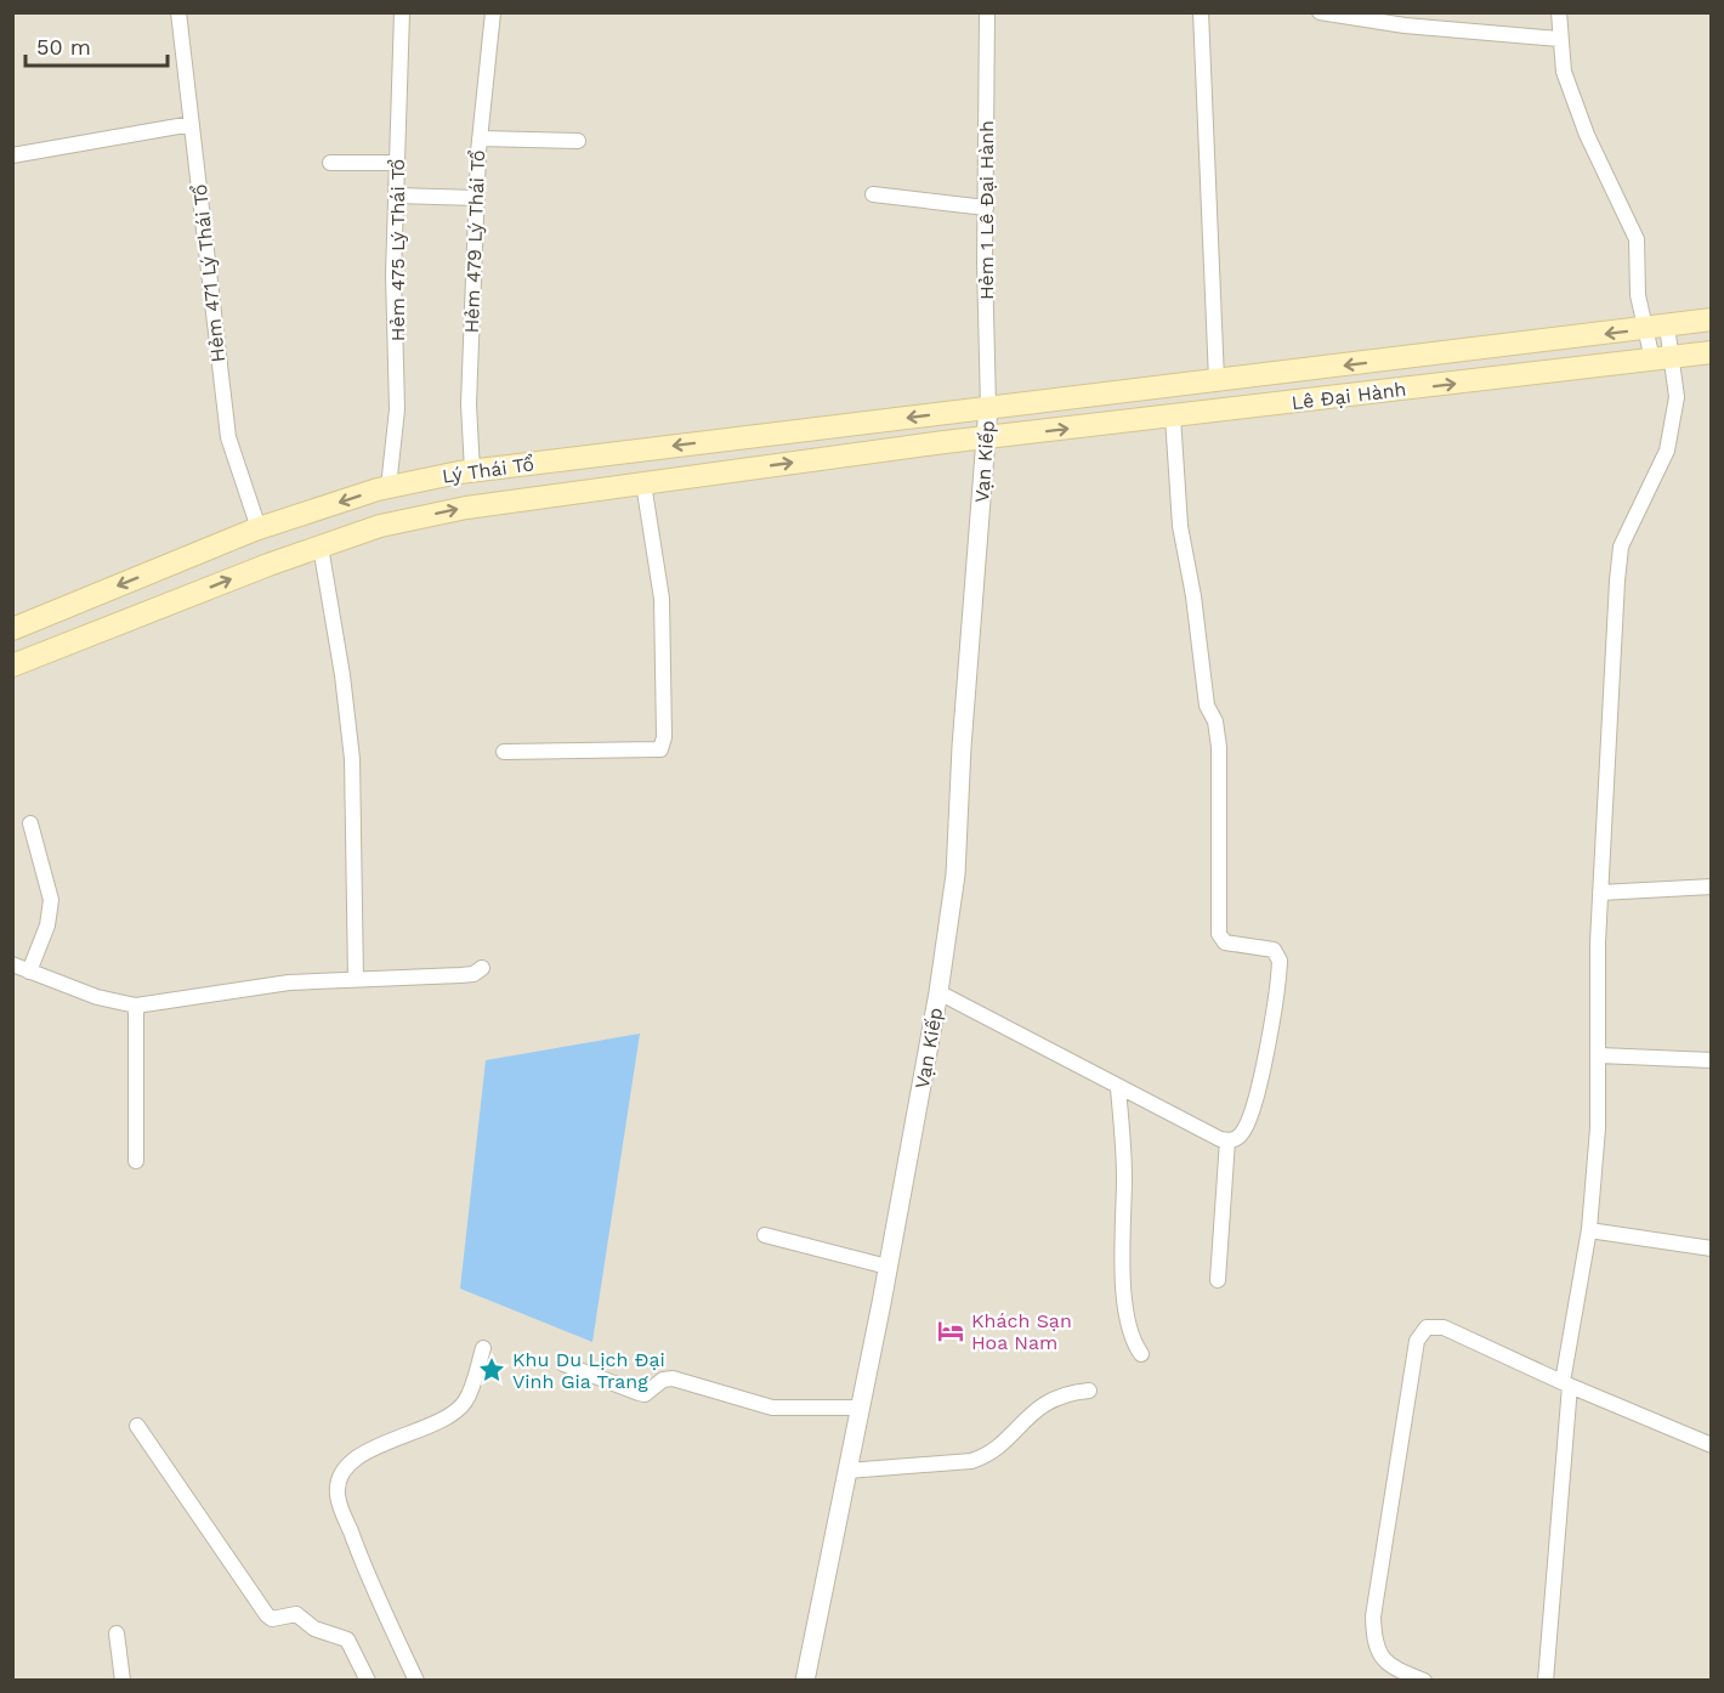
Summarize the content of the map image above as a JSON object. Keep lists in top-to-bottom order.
{
  "streets": {
    "main road": ["Lê Đại Hành", "Lý Thái Tổ"],
    "street": [
      "Hẻm 1 Lê Đại Hành",
      "Hẻm 479 Lý Thái Tổ",
      "Hẻm 475 Lý Thái Tổ",
      "Hẻm 471 Lý Thái Tổ",
      "Vạn Kiếp"
    ]
  },
  "crossings": [
    ["Hẻm 1 Lê Đại Hành", "Lê Đại Hành"],
    ["Hẻm 1 Lê Đại Hành", "Vạn Kiếp"],
    ["Hẻm 1 Lê Đại Hành", "Lý Thái Tổ"],
    ["Hẻm 479 Lý Thái Tổ", "Lý Thái Tổ"],
    ["Hẻm 475 Lý Thái Tổ", "Lý Thái Tổ"],
    ["Hẻm 471 Lý Thái Tổ", "Lý Thái Tổ"],
    ["Lê Đại Hành", "Vạn Kiếp"],
    ["Lê Đại Hành", "Lý Thái Tổ"],
    ["Vạn Kiếp", "Lý Thái Tổ"]
  ],
  "places": {
    "hotel": ["Khách Sạn Hoa Nam"],
    "place": ["Khu Du Lịch Đại Vinh Gia Trang"]
  },
  "scale_bar": "50 m"
}
